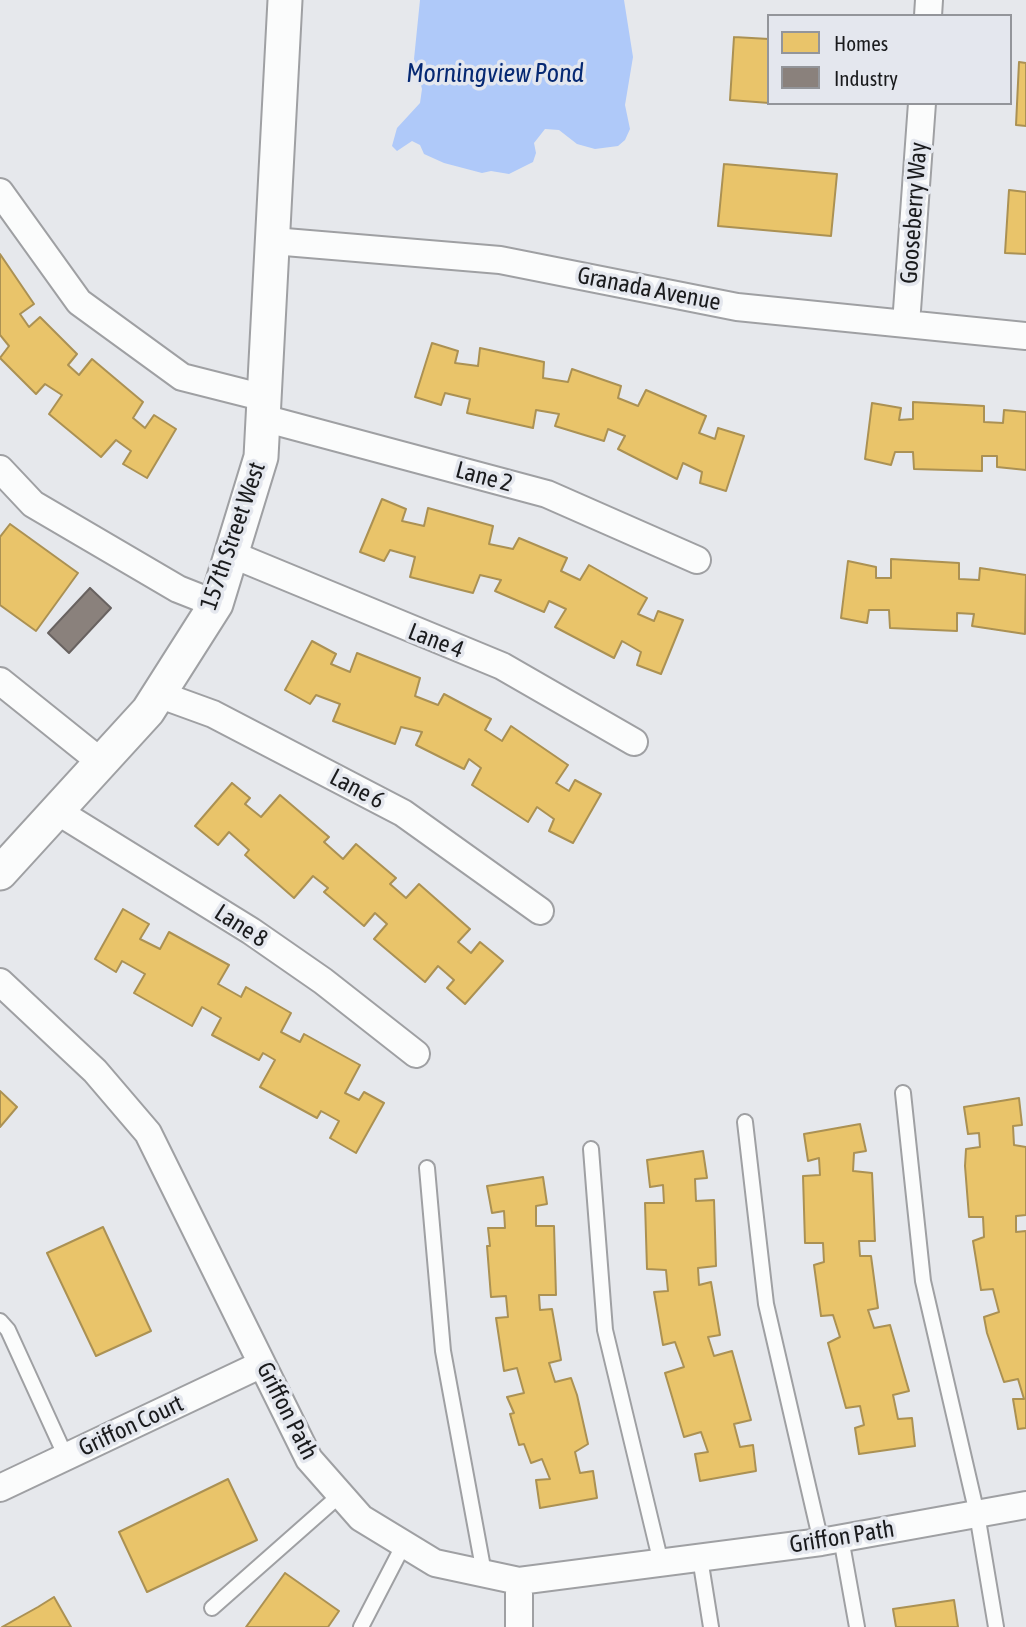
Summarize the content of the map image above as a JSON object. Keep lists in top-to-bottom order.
{
  "streets": {
    "street": [
      "Gooseberry Way",
      "Granada Avenue",
      "Lane 2",
      "157th Street West",
      "Lane 4",
      "Lane 6",
      "Lane 8",
      "Griffon Path",
      "Griffon Court"
    ]
  },
  "crossings": [
    ["Gooseberry Way", "Granada Avenue"],
    ["Granada Avenue", "157th Street West"],
    ["Lane 2", "157th Street West"],
    ["157th Street West", "Lane 4"],
    ["157th Street West", "Lane 6"],
    ["157th Street West", "Lane 8"],
    ["Griffon Path", "Griffon Court"]
  ],
  "water": ["Morningview Pond"],
  "legend": ["Homes", "Industry"]
}
